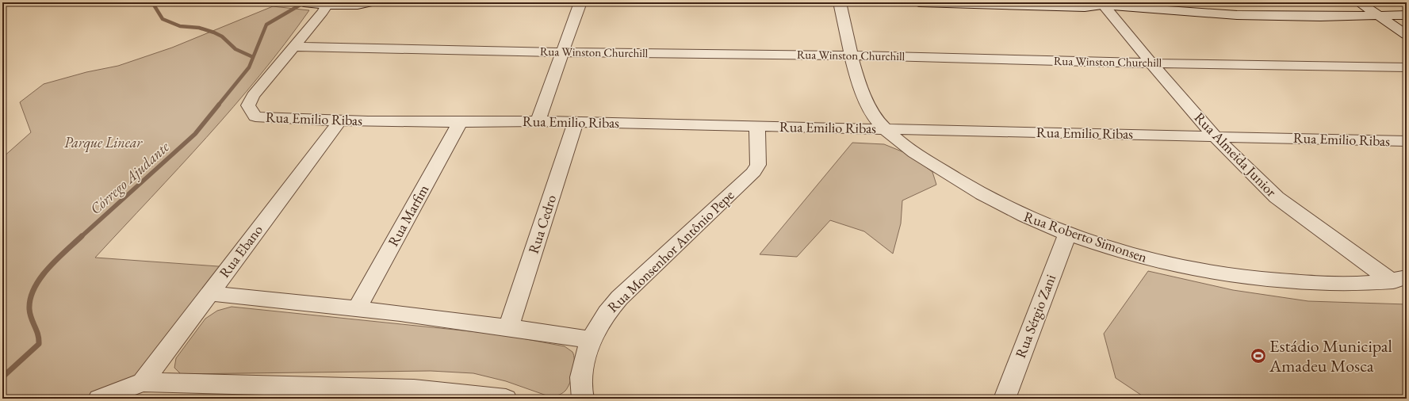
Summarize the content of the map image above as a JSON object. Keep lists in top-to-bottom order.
{
  "streets": {
    "street": [
      "Rua Winston Churchill",
      "Rua Emilio Ribas",
      "Rua Almeida Junior",
      "Rua Marfim",
      "Rua Cedro",
      "Rua Roberto Simonsen",
      "Rua Ebano",
      "Rua Monsenhor Antônio Pepe",
      "Rua Sérgio Zani"
    ]
  },
  "crossings": [
    ["Rua Winston Churchill", "Rua Emilio Ribas"],
    ["Rua Winston Churchill", "Rua Almeida Junior"],
    ["Rua Winston Churchill", "Rua Roberto Simonsen"],
    ["Rua Emilio Ribas", "Rua Almeida Junior"],
    ["Rua Emilio Ribas", "Rua Marfim"],
    ["Rua Emilio Ribas", "Rua Cedro"],
    ["Rua Emilio Ribas", "Rua Roberto Simonsen"],
    ["Rua Emilio Ribas", "Rua Ebano"],
    ["Rua Emilio Ribas", "Rua Monsenhor Antônio Pepe"],
    ["Rua Almeida Junior", "Rua Roberto Simonsen"],
    ["Rua Roberto Simonsen", "Rua Sérgio Zani"]
  ],
  "water": ["Córrego Ajudante"],
  "parks": ["Parque Linear"],
  "places": {
    "sports": ["Estádio Municipal Amadeu Mosca"]
  }
}
